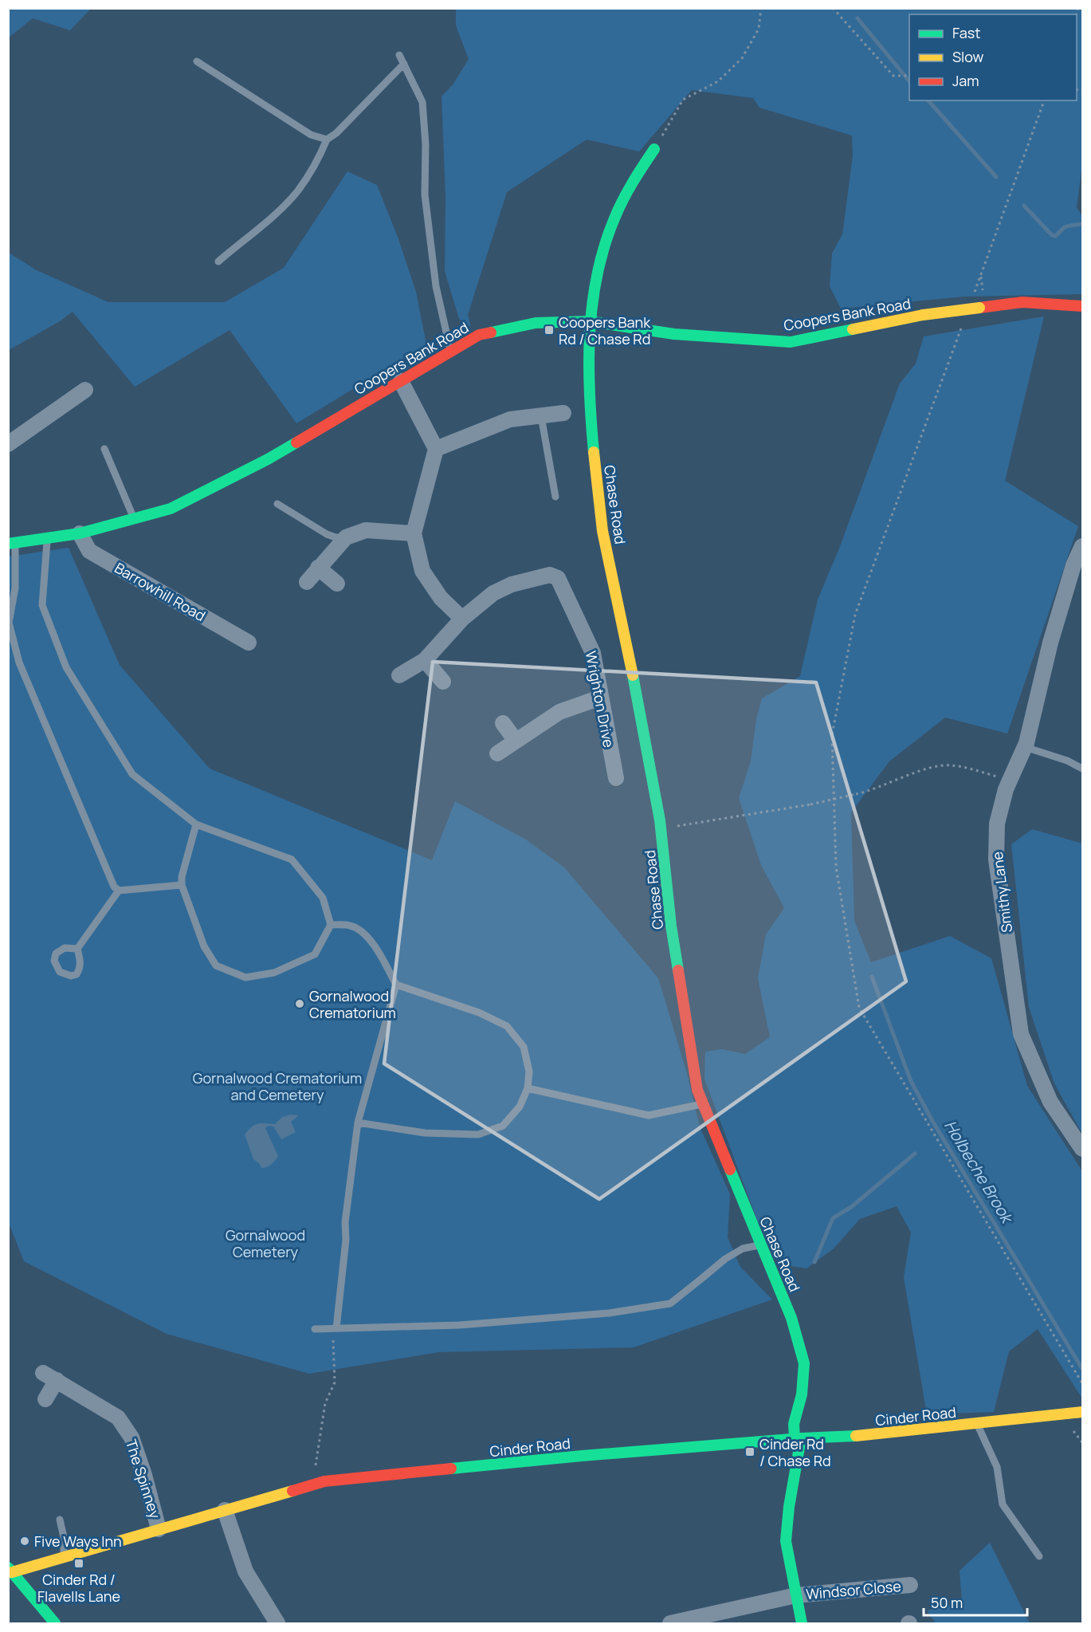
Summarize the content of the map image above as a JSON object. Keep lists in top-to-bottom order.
{
  "streets": {
    "street": [
      "Coopers Bank Road",
      "Chase Road",
      "Barrowhill Road",
      "Wrighton Drive",
      "Smithy Lane",
      "Cinder Road",
      "The Spinney",
      "Windsor Close"
    ]
  },
  "crossings": [
    ["Coopers Bank Road", "Chase Road"],
    ["Coopers Bank Road", "Barrowhill Road"],
    ["Chase Road", "Cinder Road"],
    ["Chase Road", "Windsor Close"],
    ["Cinder Road", "The Spinney"]
  ],
  "water": ["Holbeche Brook"],
  "parks": ["Gornalwood Crematorium and Cemetery", "Gornalwood Cemetery"],
  "places": {
    "transit": ["Coopers Bank Rd / Chase Rd", "Cinder Rd / Chase Rd", "Cinder Rd / Flavells Lane"],
    "other": ["Gornalwood Crematorium", "Five Ways Inn"]
  },
  "legend": ["Fast", "Slow", "Jam"],
  "scale_bar": "50 m"
}
